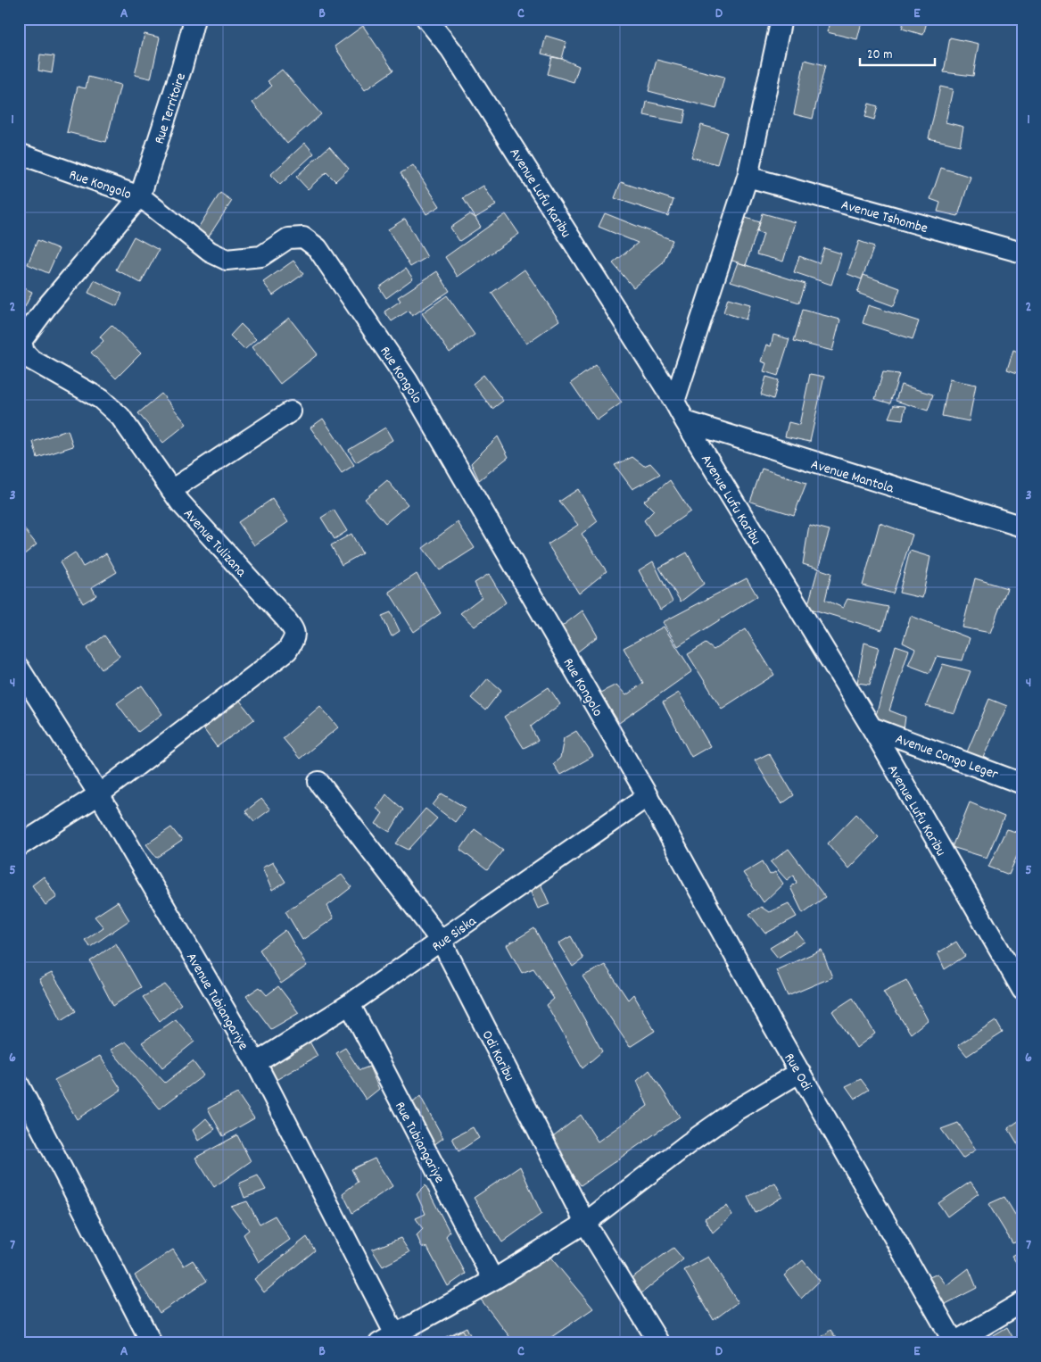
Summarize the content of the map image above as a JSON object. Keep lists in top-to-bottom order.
{
  "streets": {
    "street": [
      "Rue Territoire",
      "Rue Kongolo",
      "Avenue Lufu Karibu",
      "Avenue Tshombe",
      "Avenue Mantola",
      "Avenue Tulizana",
      "Avenue Congo Leger",
      "Rue Siska",
      "Avenue Tubiangariye",
      "Odi Karibu",
      "Rue Odi",
      "Rue Tubiangariye"
    ]
  },
  "crossings": [
    ["Rue Territoire", "Rue Kongolo"],
    ["Rue Territoire", "Avenue Tulizana"],
    ["Rue Kongolo", "Avenue Tulizana"],
    ["Rue Kongolo", "Rue Siska"],
    ["Rue Kongolo", "Rue Odi"],
    ["Avenue Lufu Karibu", "Avenue Mantola"],
    ["Avenue Lufu Karibu", "Avenue Congo Leger"],
    ["Avenue Tulizana", "Avenue Tubiangariye"],
    ["Rue Siska", "Avenue Tubiangariye"],
    ["Rue Siska", "Odi Karibu"],
    ["Rue Siska", "Rue Odi"],
    ["Rue Siska", "Rue Tubiangariye"]
  ],
  "scale_bar": "20 m",
  "grid": {
    "columns": [
      "A",
      "B",
      "C",
      "D",
      "E"
    ],
    "rows": [
      "1",
      "2",
      "3",
      "4",
      "5",
      "6",
      "7"
    ]
  }
}
